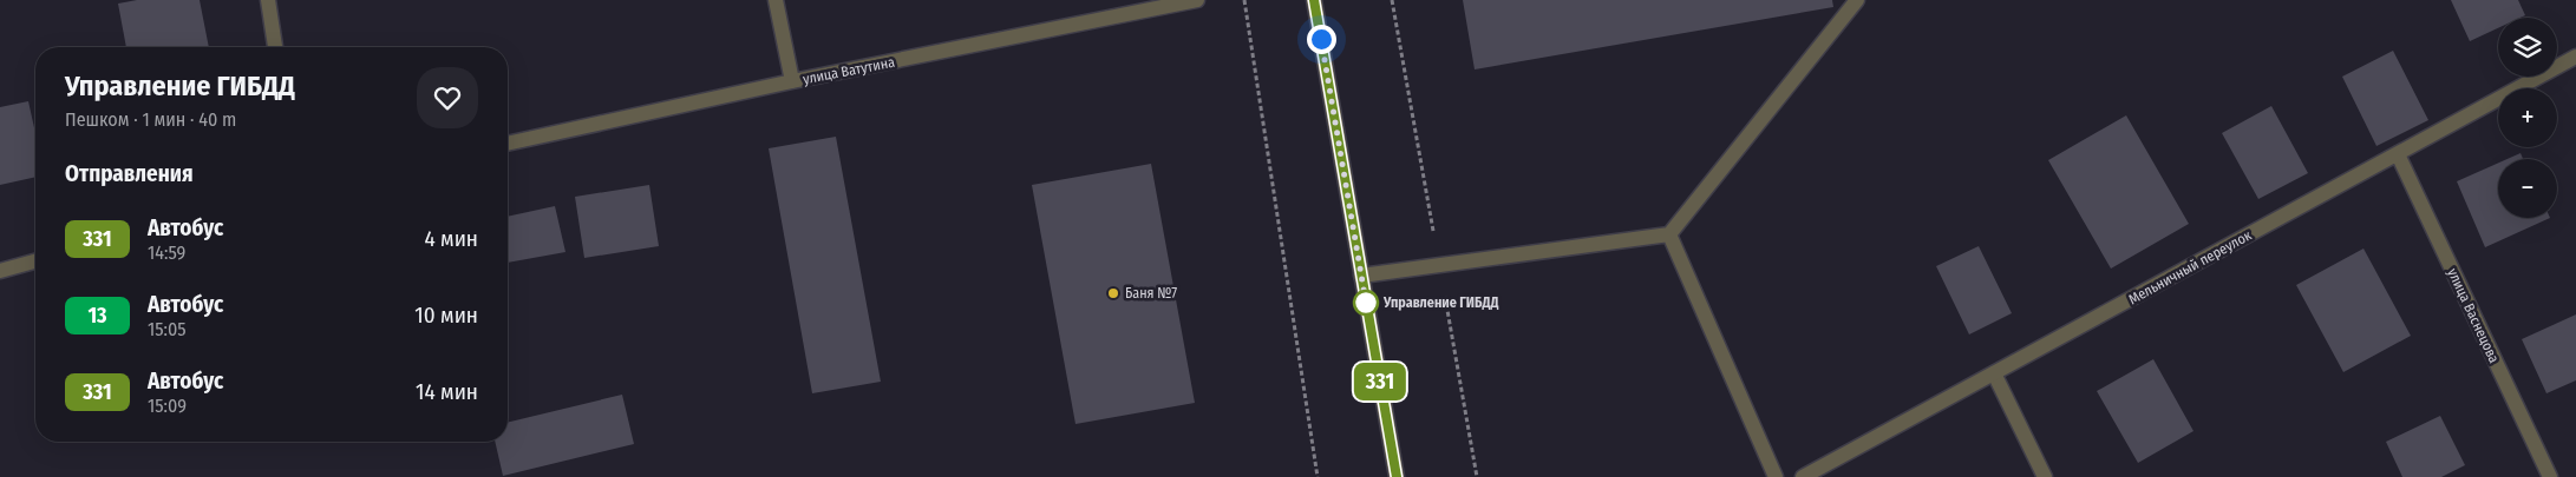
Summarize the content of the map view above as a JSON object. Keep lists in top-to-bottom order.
{
  "streets": {
    "street": ["улица Ватутина", "Мельничный переулок", "улица Васнецова"]
  },
  "crossings": [
    ["Мельничный переулок", "улица Васнецова"]
  ],
  "places": ["Баня №7", "Управление ГИБДД"],
  "lines": ["bus line 331"],
  "page": {
    "on_map": "331",
    "map_buttons": ["+", "−"],
    "heading": [
      ["Управление ГИБДД", "Пешком · 1 мин · 40 m"],
      "Отправления"
    ],
    "list": [
      {
        "mark": "331",
        "name": "Автобус",
        "note": "14:59",
        "value": "4 мин"
      },
      {
        "mark": "13",
        "name": "Автобус",
        "note": "15:05",
        "value": "10 мин"
      },
      {
        "mark": "331",
        "name": "Автобус",
        "note": "15:09",
        "value": "14 мин"
      }
    ]
  }
}
